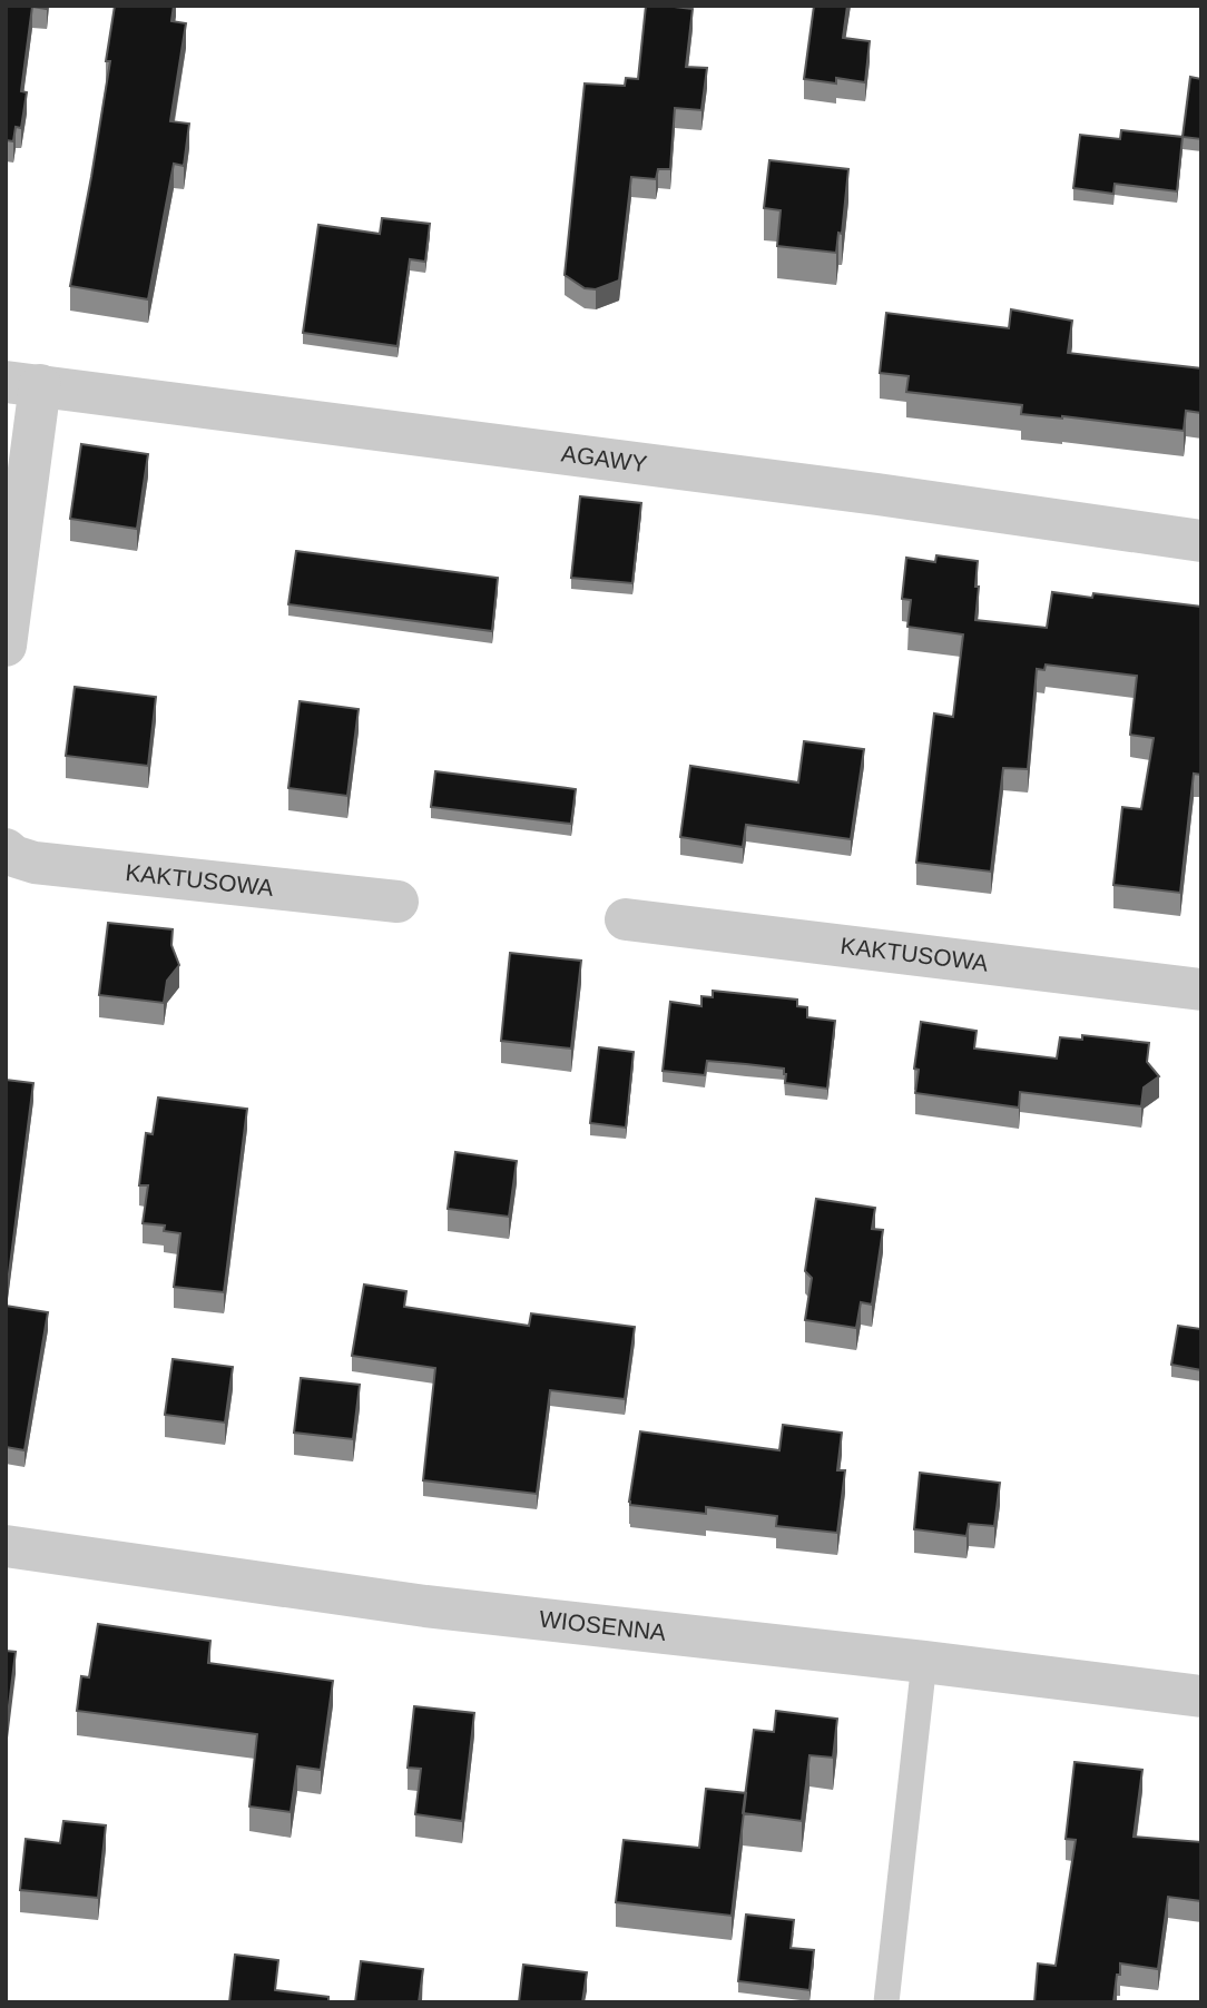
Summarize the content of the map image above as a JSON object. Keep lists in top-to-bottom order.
{
  "streets": {
    "street": ["AGAWY", "KAKTUSOWA", "WIOSENNA"]
  }
}
